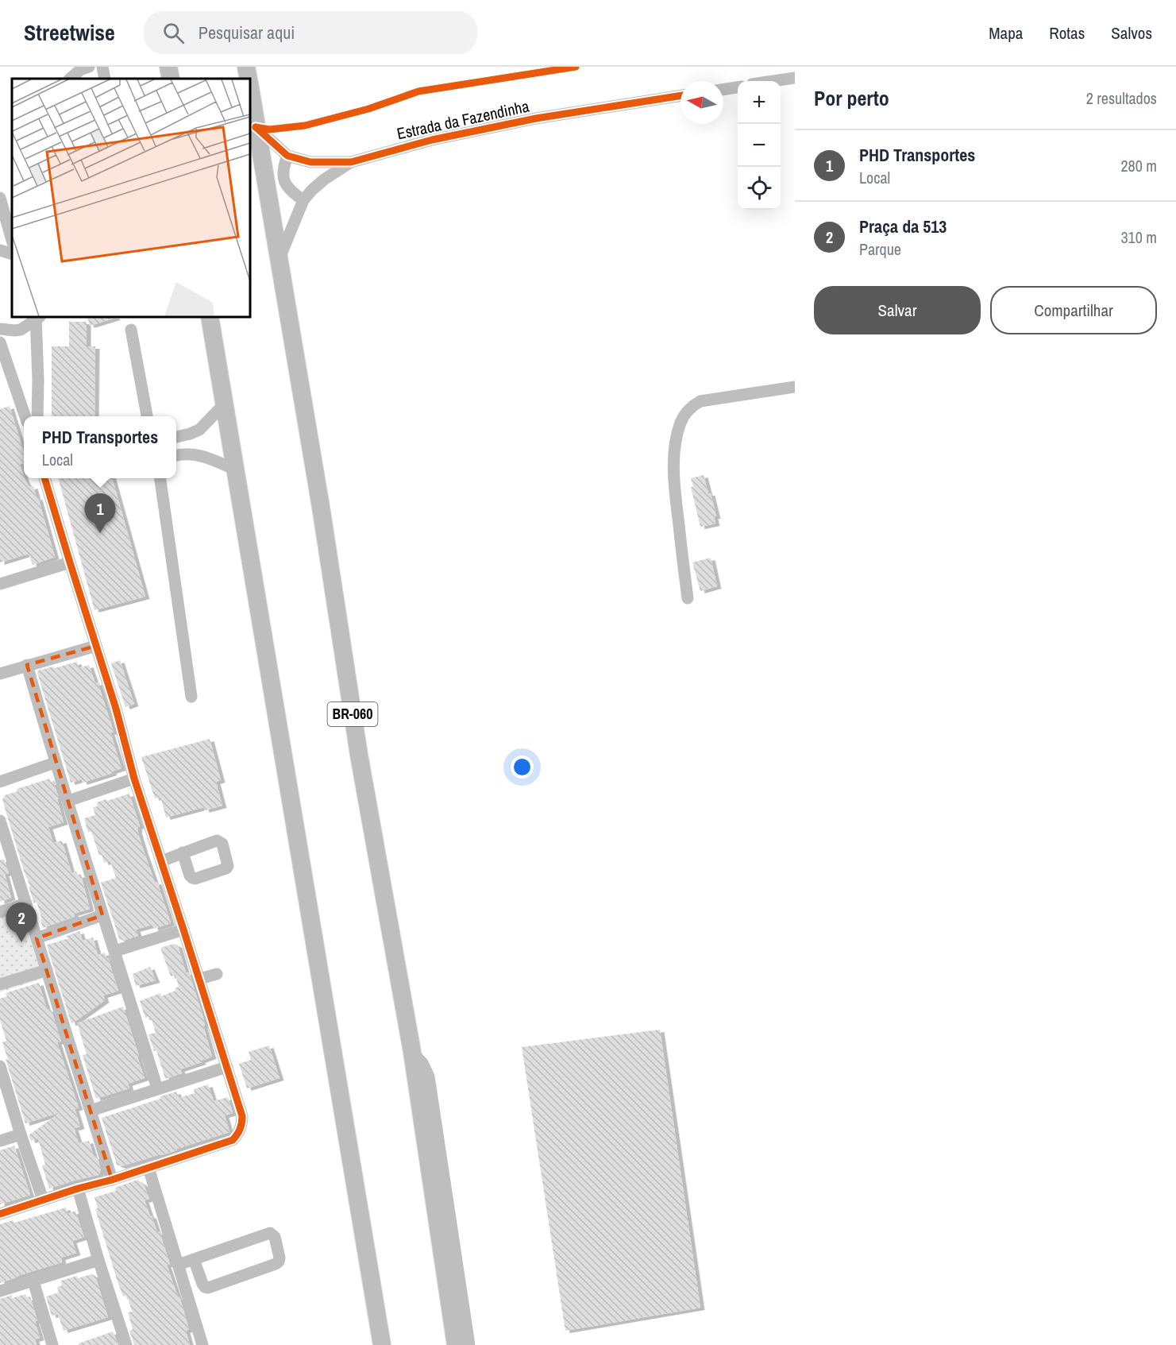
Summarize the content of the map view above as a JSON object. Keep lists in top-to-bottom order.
{
  "streets": {
    "highway": ["BR-060"],
    "street": ["Estrada da Fazendinha"]
  },
  "crossings": [
    ["Estrada da Fazendinha", "BR-060"]
  ],
  "north": "left",
  "page": {
    "header": "Streetwise",
    "search": "Pesquisar aqui",
    "nav": ["Mapa", "Rotas", "Salvos"],
    "heading": ["Por perto", "2 resultados"],
    "map_buttons": ["+", "−"],
    "list": [
      {
        "mark": "1",
        "name": "PHD Transportes",
        "note": "Local",
        "value": "280 m"
      },
      {
        "mark": "2",
        "name": "Praça da 513",
        "note": "Parque",
        "value": "310 m"
      }
    ],
    "buttons": ["Salvar", "Compartilhar"],
    "popup": ["PHD Transportes", "Local"],
    "pins": ["1", "2"]
  }
}
